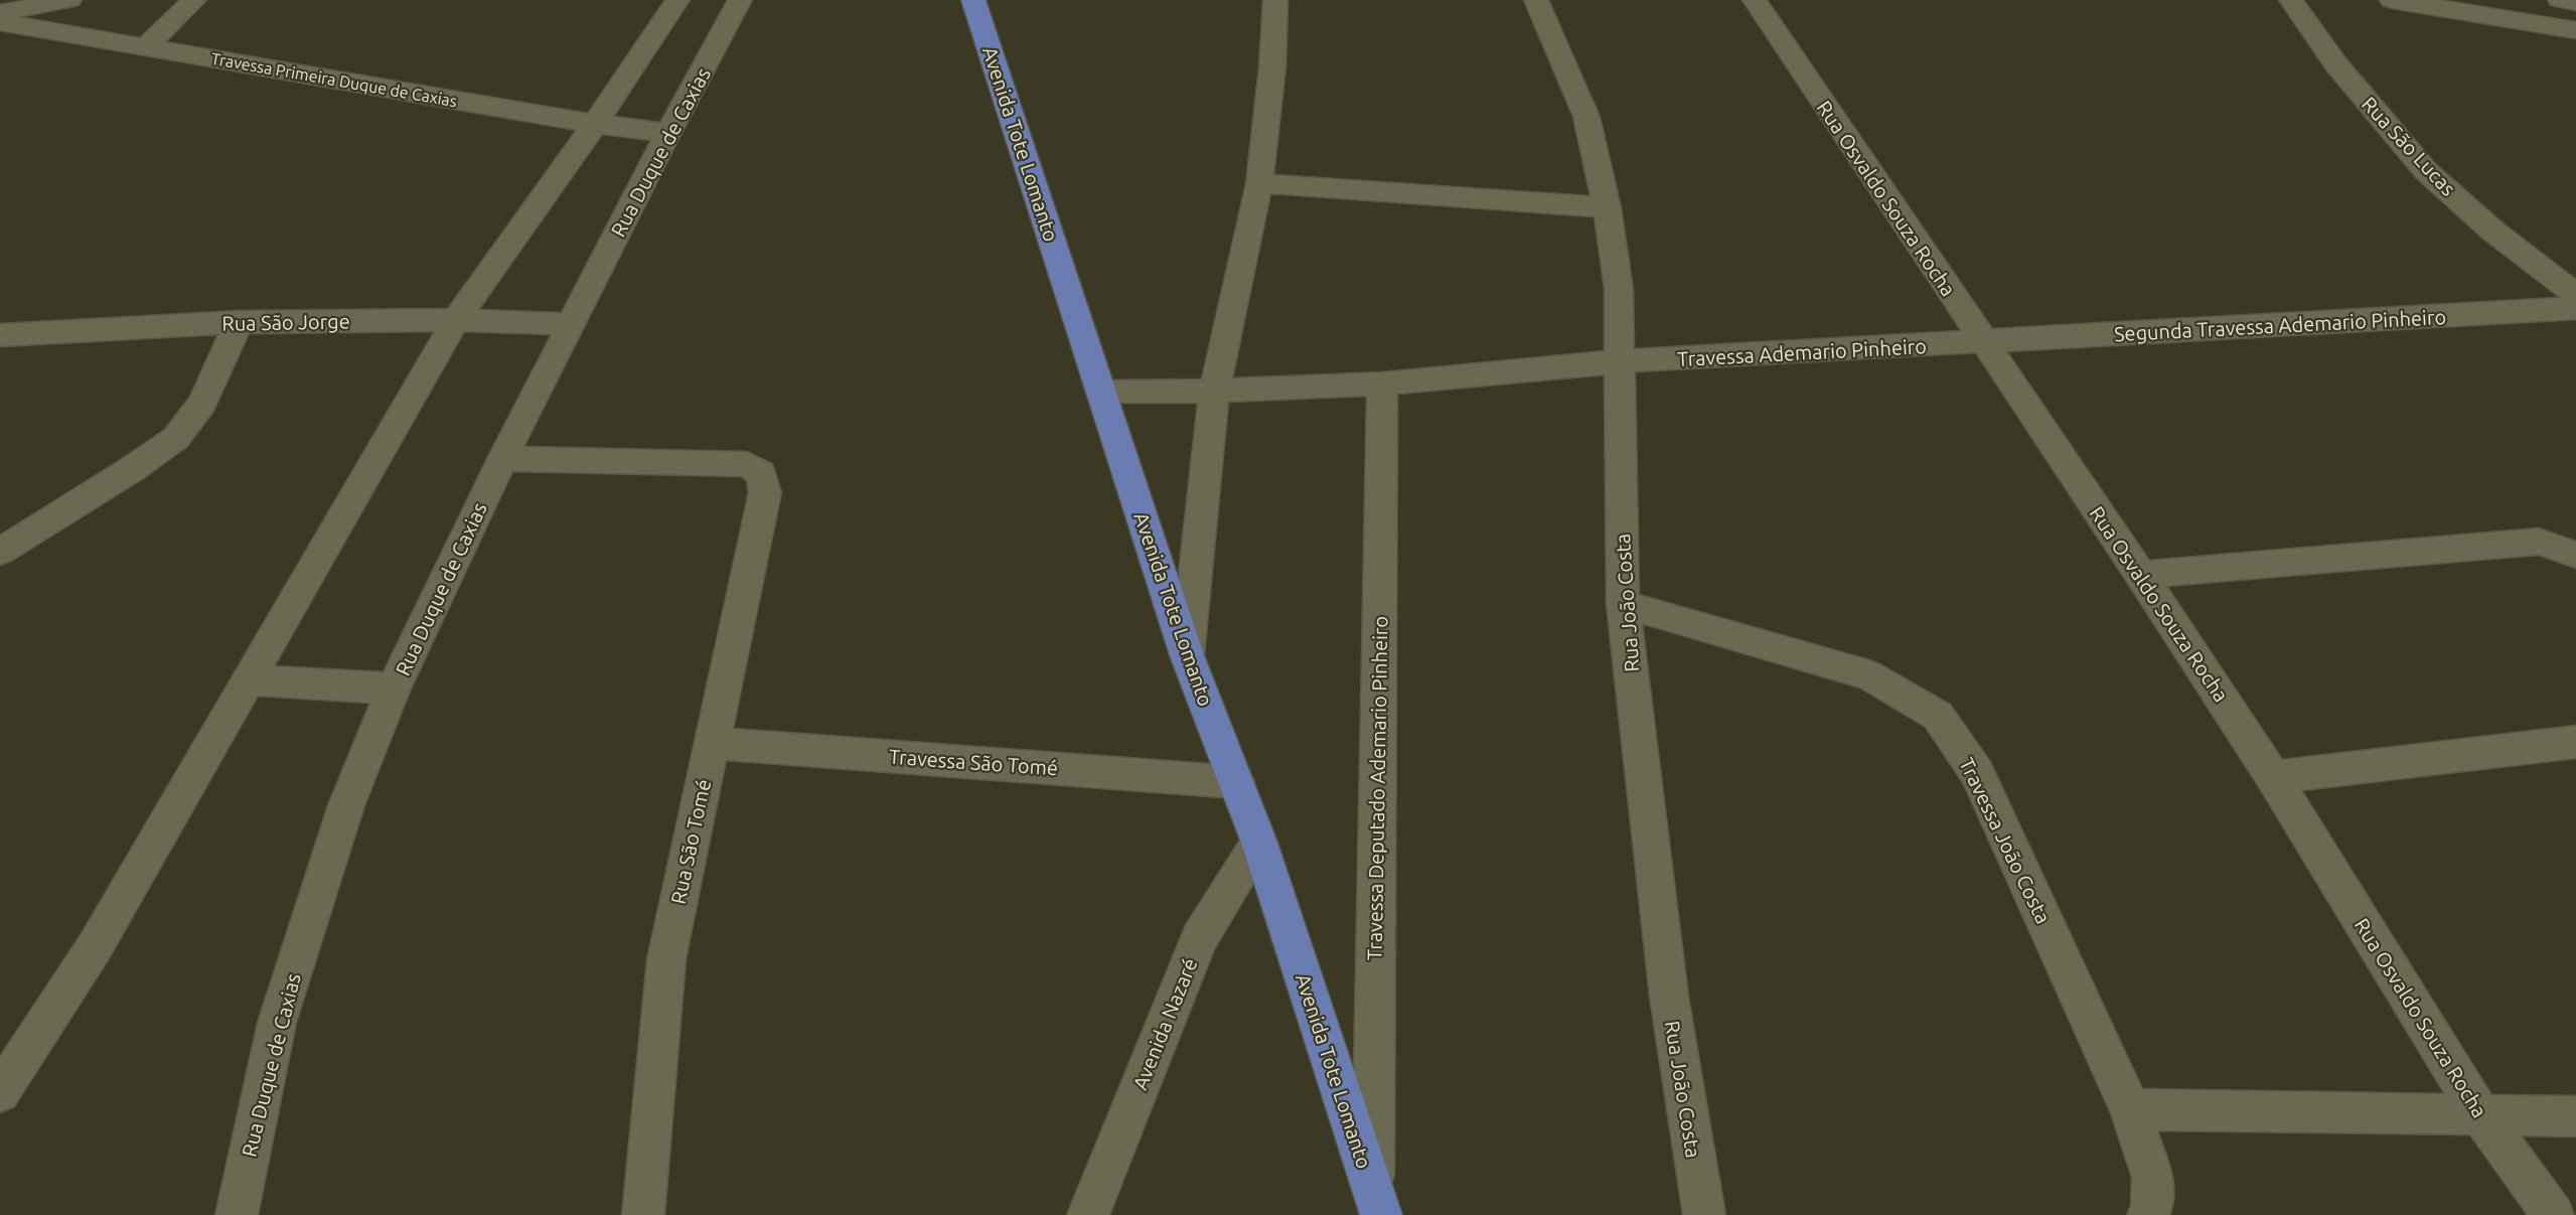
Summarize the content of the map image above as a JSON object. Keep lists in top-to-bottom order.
{
  "streets": {
    "main road": ["Avenida Tote Lomanto"],
    "street": [
      "Travessa Primeira Duque de Caxias",
      "Rua São Lucas",
      "Rua Duque de Caxias",
      "Rua Osvaldo Souza Rocha",
      "Rua São Jorge",
      "Segunda Travessa Ademario Pinheiro",
      "Travessa Ademario Pinheiro",
      "Rua João Costa",
      "Travessa São Tomé",
      "Travessa Deputado Ademario Pinheiro",
      "Travessa João Costa",
      "Rua São Tomé",
      "Avenida Nazaré"
    ]
  },
  "crossings": [
    ["Travessa Primeira Duque de Caxias", "Rua Duque de Caxias"],
    ["Avenida Tote Lomanto", "Travessa Ademario Pinheiro"],
    ["Avenida Tote Lomanto", "Travessa São Tomé"],
    ["Avenida Tote Lomanto", "Travessa Deputado Ademario Pinheiro"],
    ["Avenida Tote Lomanto", "Avenida Nazaré"],
    ["Rua Duque de Caxias", "Rua São Jorge"],
    ["Rua Duque de Caxias", "Rua São Tomé"],
    ["Rua Osvaldo Souza Rocha", "Segunda Travessa Ademario Pinheiro"],
    ["Rua Osvaldo Souza Rocha", "Travessa Ademario Pinheiro"],
    ["Segunda Travessa Ademario Pinheiro", "Travessa Ademario Pinheiro"],
    ["Travessa Ademario Pinheiro", "Rua João Costa"],
    ["Travessa Ademario Pinheiro", "Travessa Deputado Ademario Pinheiro"],
    ["Rua João Costa", "Travessa João Costa"],
    ["Travessa São Tomé", "Rua São Tomé"]
  ]
}
